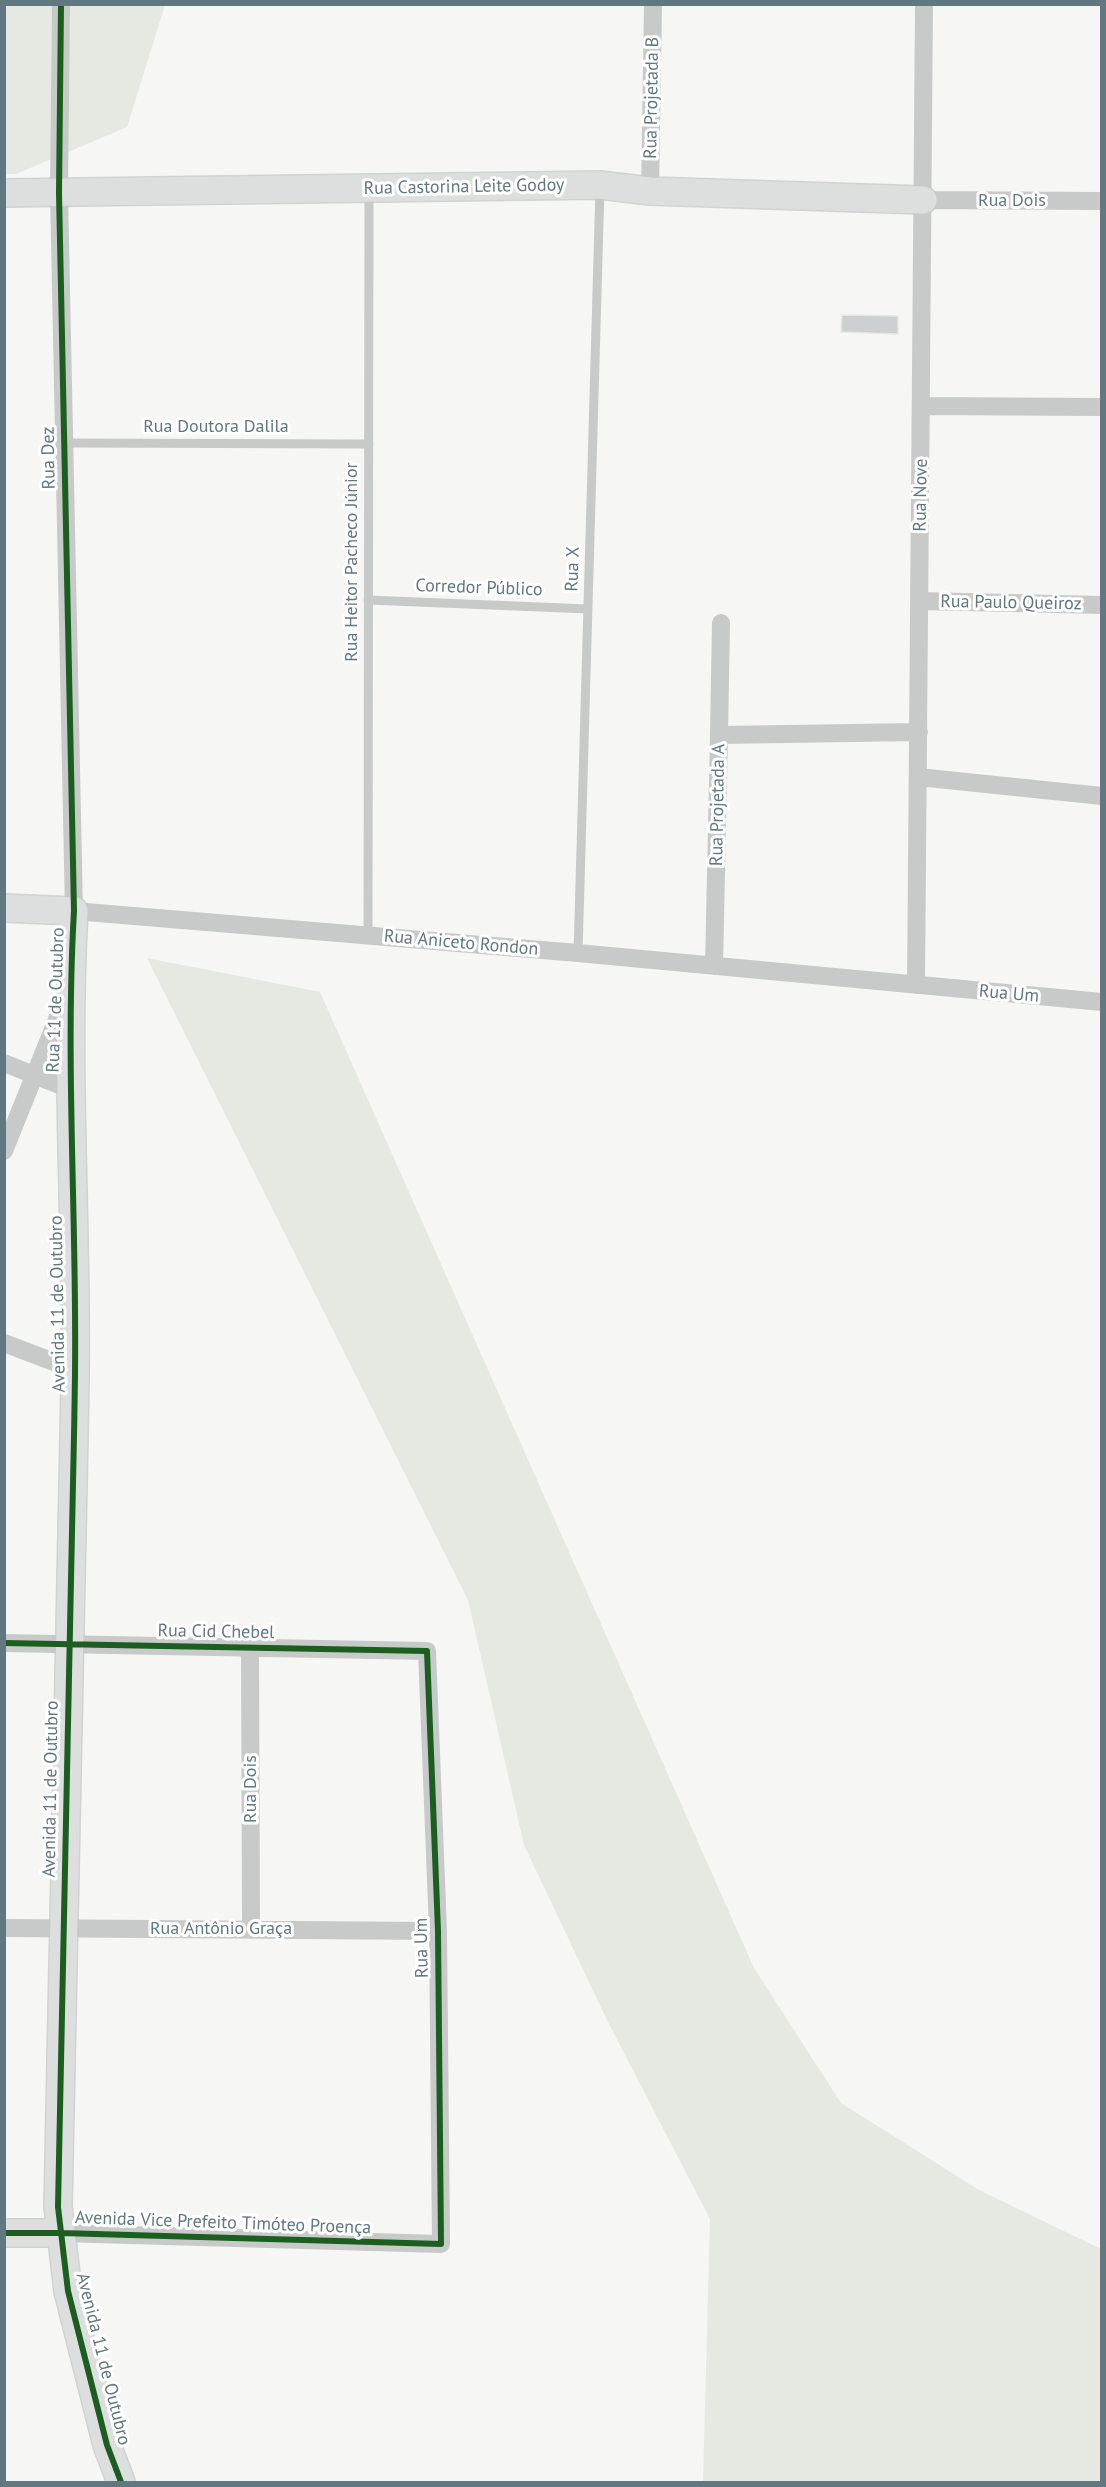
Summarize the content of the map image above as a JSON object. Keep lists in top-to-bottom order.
{
  "streets": {
    "street": [
      "Rua Projetada B",
      "Rua Castorina Leite Godoy",
      "Rua Dois",
      "Rua Dez",
      "Rua Nove",
      "Rua Paulo Queiroz",
      "Rua Projetada A",
      "Rua Aniceto Rondon",
      "Rua Um",
      "Rua 11 de Outubro",
      "Avenida 11 de Outubro",
      "Rua Cid Chebel",
      "Rua Antônio Graça",
      "Avenida Vice Prefeito Timóteo Proença"
    ],
    "lane": [
      "Rua Doutora Dalila",
      "Rua Heitor Pacheco Júnior",
      "Rua X",
      "Corredor Público"
    ]
  },
  "crossings": [
    ["Rua Projetada B", "Rua Castorina Leite Godoy"],
    ["Rua Castorina Leite Godoy", "Rua Dois"],
    ["Rua Castorina Leite Godoy", "Rua Dez"],
    ["Rua Castorina Leite Godoy", "Rua Nove"],
    ["Rua Castorina Leite Godoy", "Rua Heitor Pacheco Júnior"],
    ["Rua Castorina Leite Godoy", "Rua X"],
    ["Rua Dois", "Rua Nove"],
    ["Rua Dois", "Rua Cid Chebel"],
    ["Rua Dois", "Rua Antônio Graça"],
    ["Rua Doutora Dalila", "Rua Dez"],
    ["Rua Doutora Dalila", "Rua Heitor Pacheco Júnior"],
    ["Rua Dez", "Rua Aniceto Rondon"],
    ["Rua Dez", "Rua 11 de Outubro"],
    ["Rua Nove", "Rua Paulo Queiroz"],
    ["Rua Nove", "Rua Projetada A"],
    ["Rua Nove", "Rua Aniceto Rondon"],
    ["Rua Nove", "Rua Um"],
    ["Rua Heitor Pacheco Júnior", "Corredor Público"],
    ["Rua Heitor Pacheco Júnior", "Rua Aniceto Rondon"],
    ["Rua X", "Corredor Público"],
    ["Rua X", "Rua Aniceto Rondon"],
    ["Rua Projetada A", "Rua Aniceto Rondon"],
    ["Rua Aniceto Rondon", "Rua Um"],
    ["Rua Aniceto Rondon", "Rua 11 de Outubro"],
    ["Rua Um", "Rua Cid Chebel"],
    ["Rua Um", "Rua Antônio Graça"],
    ["Rua Um", "Avenida Vice Prefeito Timóteo Proença"],
    ["Rua 11 de Outubro", "Avenida 11 de Outubro"],
    ["Avenida 11 de Outubro", "Rua Cid Chebel"],
    ["Avenida 11 de Outubro", "Rua Antônio Graça"],
    ["Avenida 11 de Outubro", "Avenida Vice Prefeito Timóteo Proença"]
  ]
}
